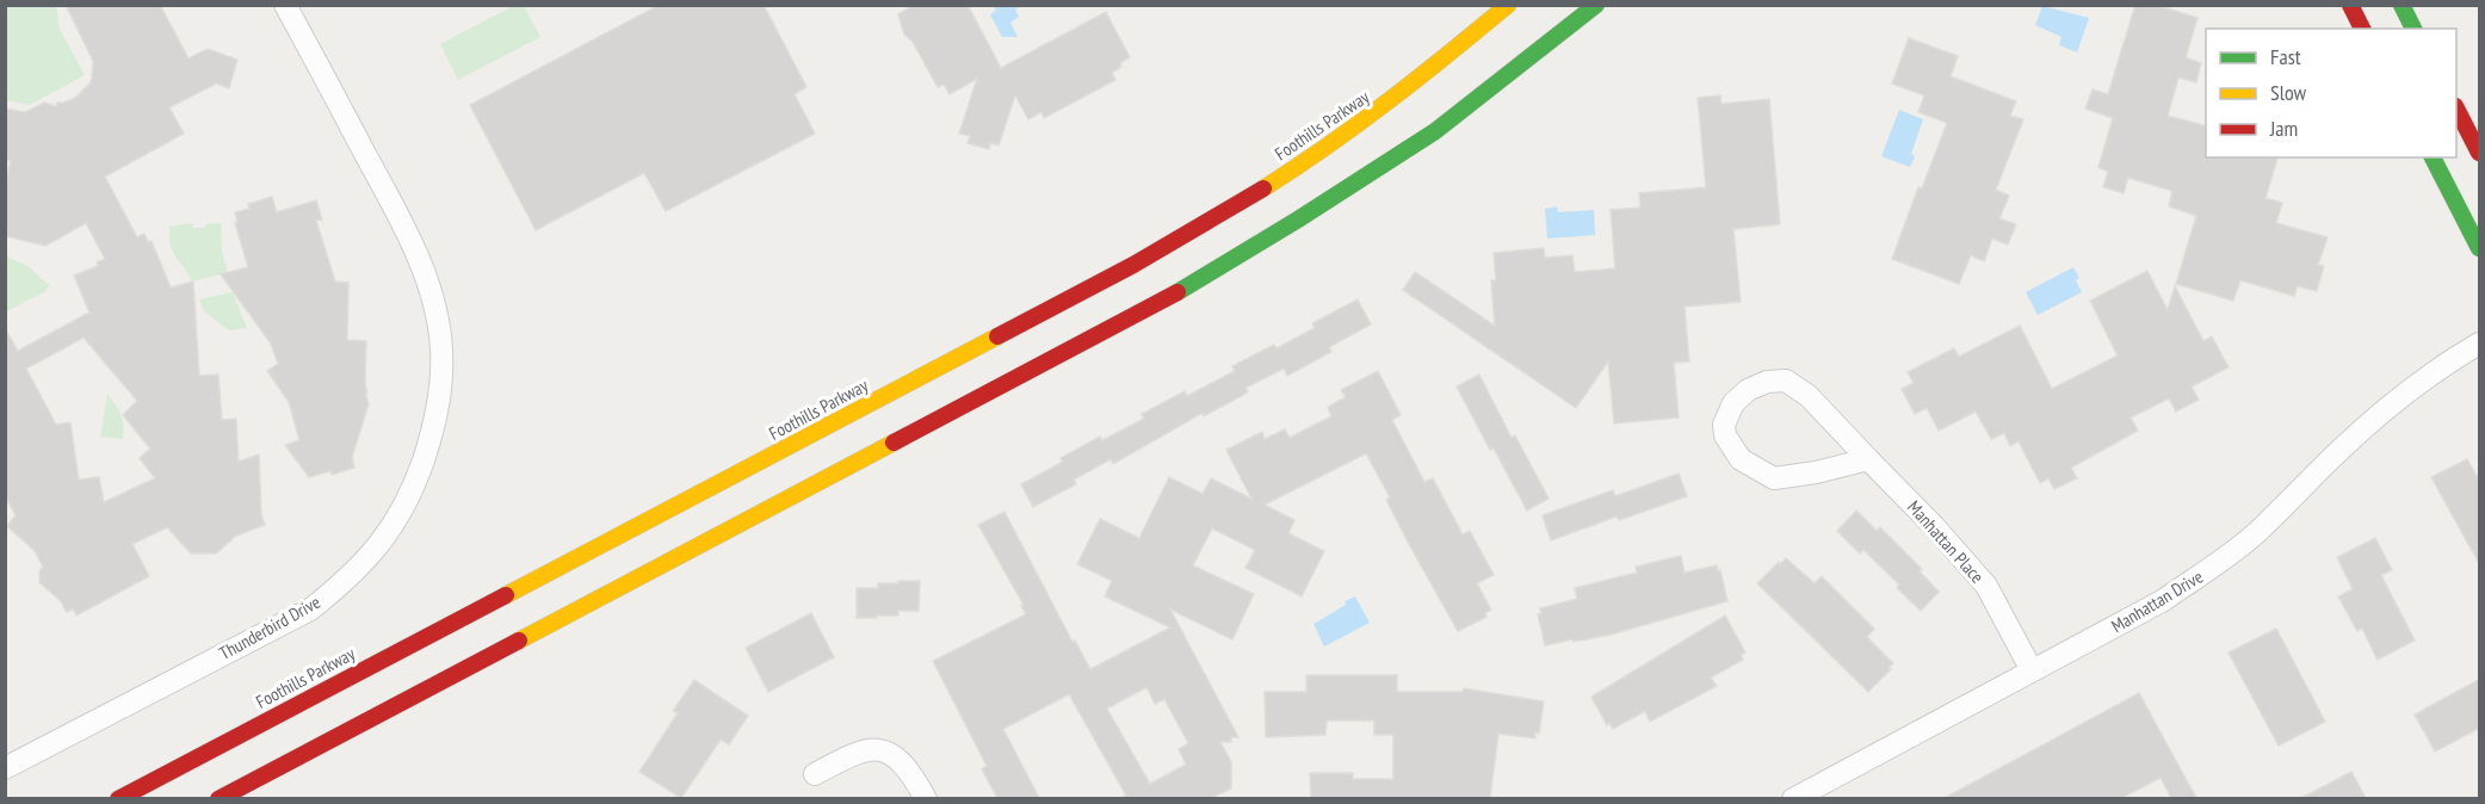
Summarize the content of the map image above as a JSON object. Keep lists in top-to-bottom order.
{
  "streets": {
    "main road": ["Foothills Parkway"],
    "street": ["Manhattan Place", "Manhattan Drive", "Thunderbird Drive"]
  },
  "crossings": [
    ["Manhattan Place", "Manhattan Drive"]
  ],
  "legend": ["Fast", "Slow", "Jam"]
}
